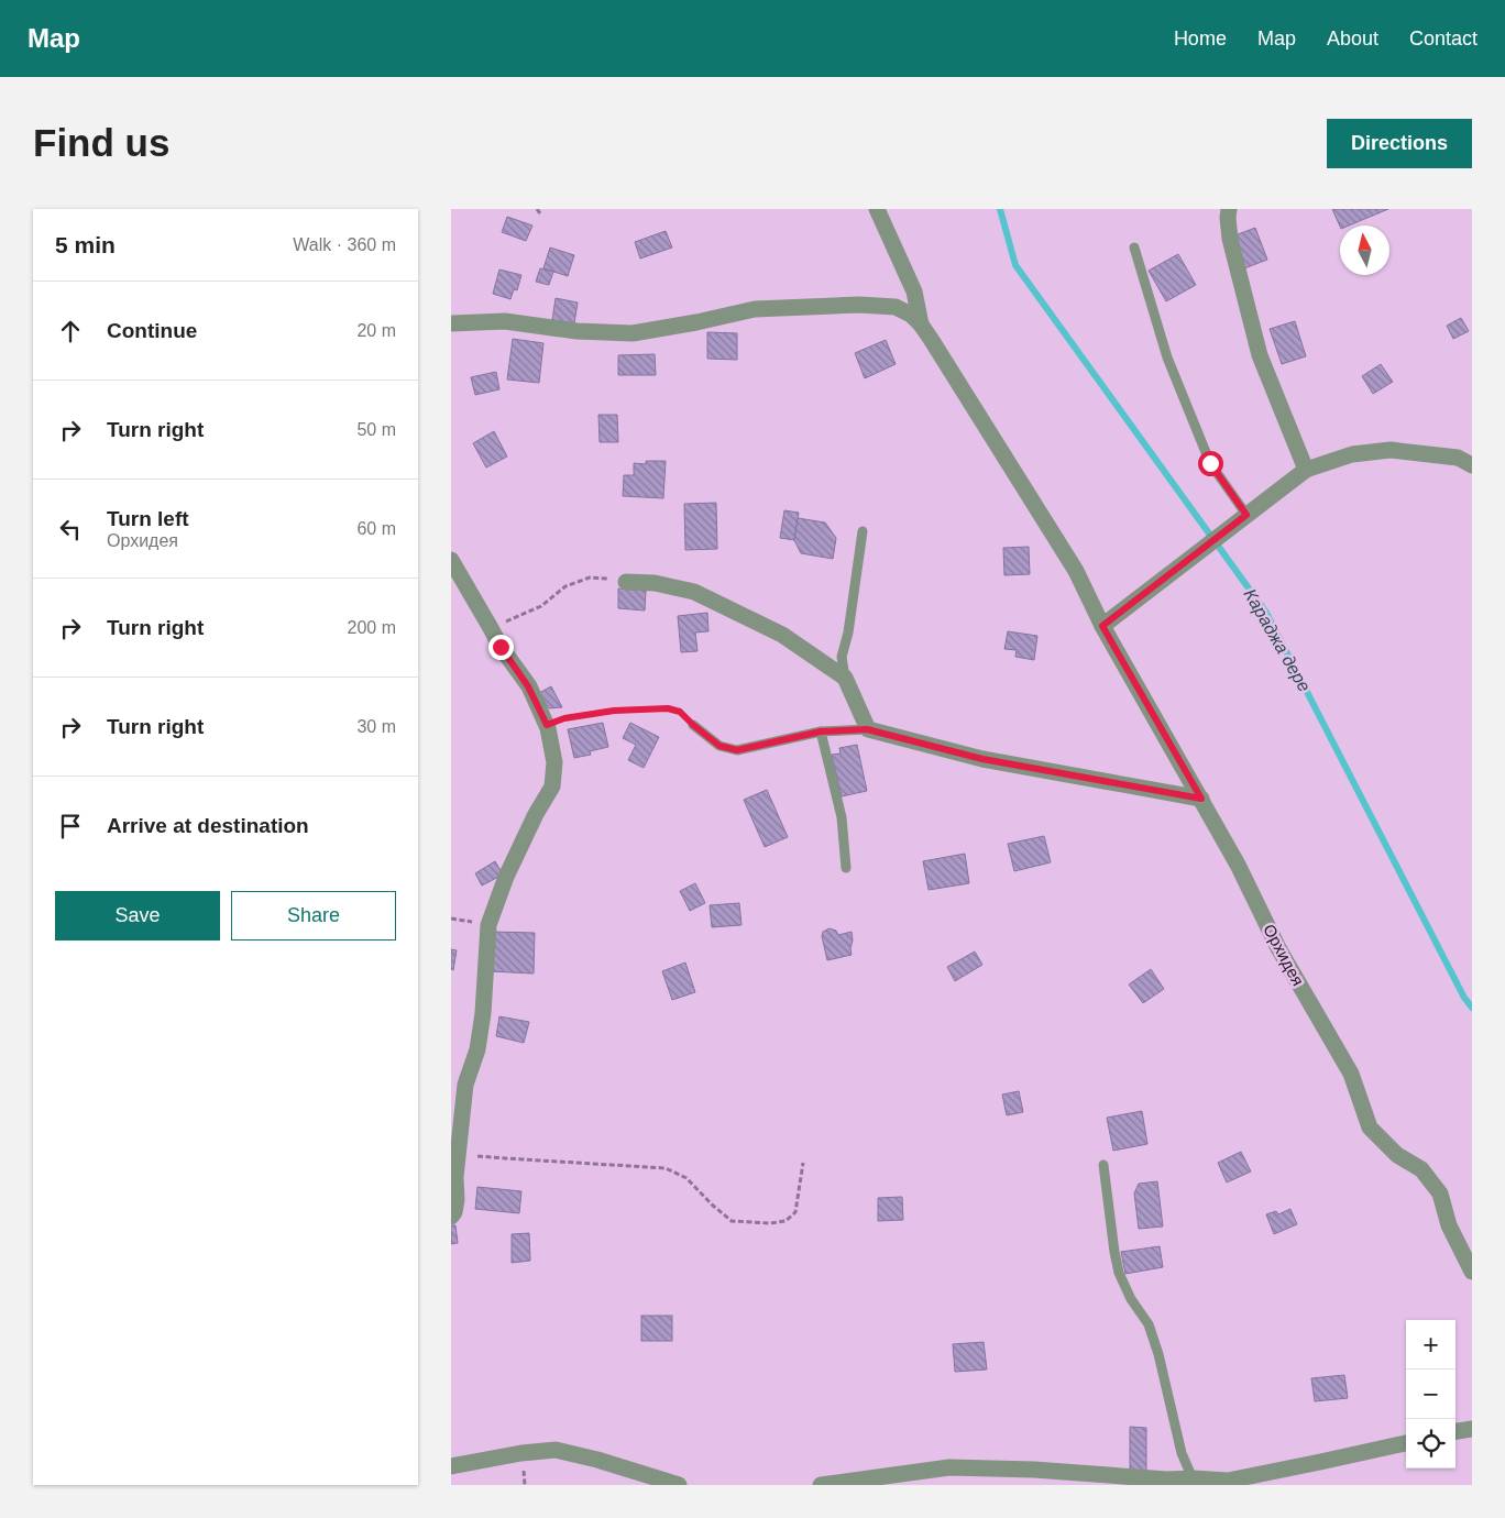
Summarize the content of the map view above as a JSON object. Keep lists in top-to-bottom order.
{
  "streets": {
    "street": ["Орхидея"]
  },
  "water": ["Караджа дере"],
  "north": "top",
  "page": {
    "header": "Map",
    "nav": [
      "Home",
      "Map",
      "About",
      "Contact"
    ],
    "buttons": [
      "Directions",
      ["Save", "Share"]
    ],
    "title": "Find us",
    "heading": ["5 min", "Walk · 360 m"],
    "list": [
      ["Continue", "20 m"],
      ["Turn right", "50 m"],
      ["Turn left", "Орхидея", "60 m"],
      ["Turn right", "200 m"],
      ["Turn right", "30 m"],
      "Arrive at destination"
    ],
    "map_buttons": ["+", "−"]
  }
}
